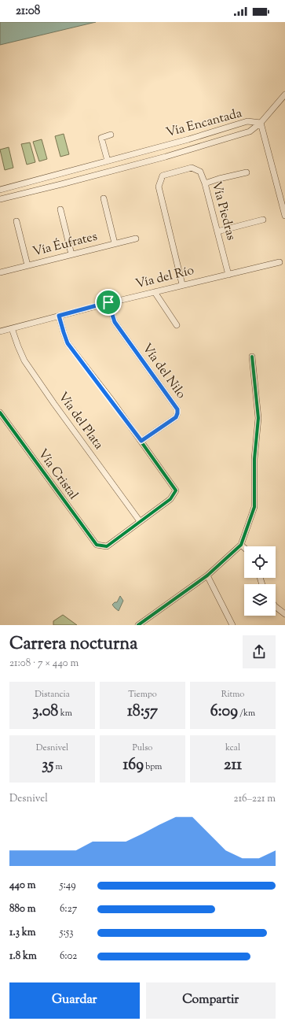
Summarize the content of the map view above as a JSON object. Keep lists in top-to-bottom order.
{
  "streets": {
    "street": [
      "Vía Encantada",
      "Vía Piedras",
      "Vía Éufrates",
      "Vía del Río",
      "Vía del Nilo",
      "Vía del Plata",
      "Vía Cristal"
    ]
  },
  "crossings": [
    ["Vía Piedras", "Vía del Río"],
    ["Vía del Río", "Vía del Nilo"],
    ["Vía del Río", "Vía del Plata"],
    ["Vía del Plata", "Vía Cristal"]
  ],
  "page": {
    "status": "21:08",
    "heading": ["Carrera nocturna", "21:08 · 7 × 440 m"],
    "stats": [
      ["Distancia", "3.08 km"],
      ["Tiempo", "18:57"],
      ["Ritmo", "6:09 /km"],
      ["Desnivel", "35 m"],
      ["Pulso", "169 bpm"],
      ["kcal", "211"]
    ],
    "chart": ["Desnivel", "216–221 m"],
    "list": [
      {
        "name": "440 m",
        "note": "5:49"
      },
      {
        "name": "880 m",
        "note": "6:27"
      },
      {
        "name": "1.3 km",
        "note": "5:53"
      },
      {
        "name": "1.8 km",
        "note": "6:02"
      }
    ],
    "buttons": ["Guardar", "Compartir"]
  }
}
